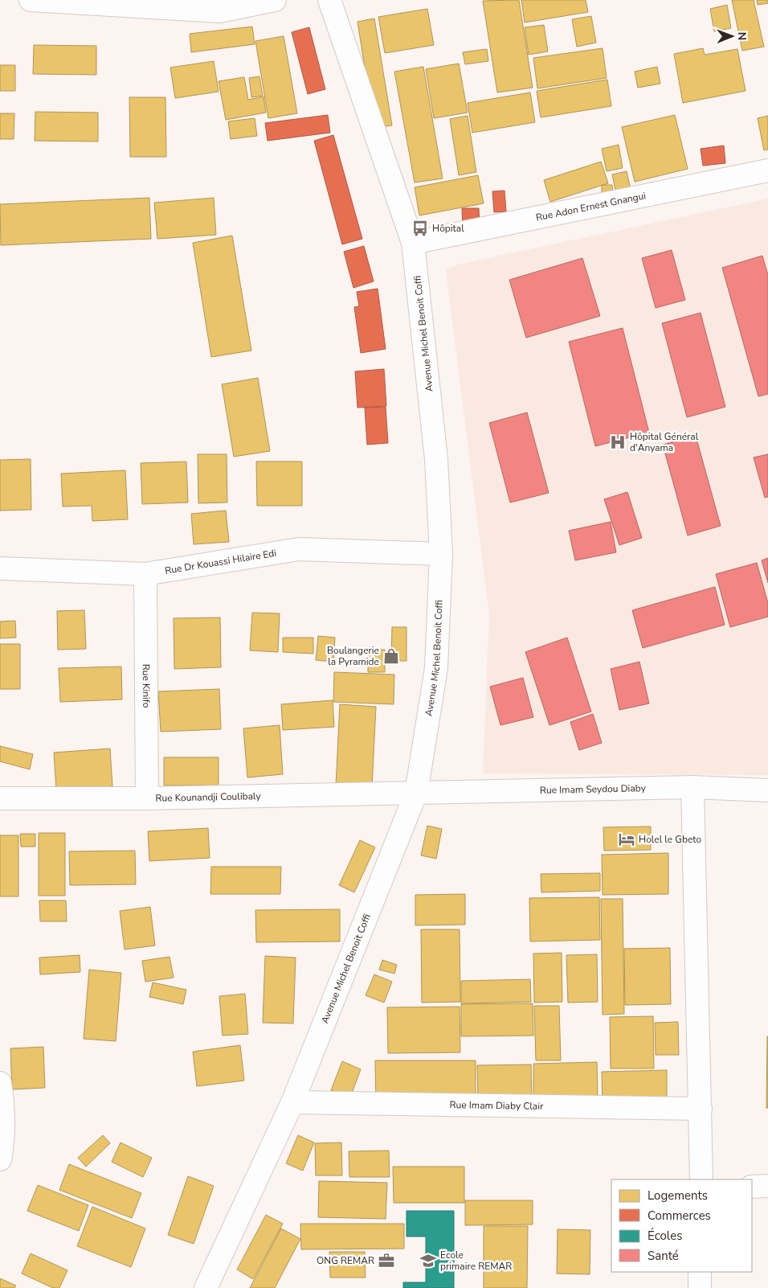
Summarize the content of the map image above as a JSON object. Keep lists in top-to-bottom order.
{
  "streets": {
    "street": [
      "Rue Adon Ernest Gnangui",
      "Avenue Michel Benoit Coffi",
      "Rue Dr Kouassi Hilaire Edi",
      "Rue Kinifo",
      "Rue Imam Seydou Diaby",
      "Rue Kounandji Coulibaly",
      "Rue Imam Diaby Clair"
    ]
  },
  "crossings": [
    ["Rue Adon Ernest Gnangui", "Avenue Michel Benoit Coffi"],
    ["Avenue Michel Benoit Coffi", "Rue Dr Kouassi Hilaire Edi"],
    ["Avenue Michel Benoit Coffi", "Rue Imam Seydou Diaby"],
    ["Avenue Michel Benoit Coffi", "Rue Kounandji Coulibaly"],
    ["Avenue Michel Benoit Coffi", "Rue Imam Diaby Clair"],
    ["Rue Dr Kouassi Hilaire Edi", "Rue Kinifo"],
    ["Rue Kinifo", "Rue Kounandji Coulibaly"],
    ["Rue Imam Seydou Diaby", "Rue Kounandji Coulibaly"]
  ],
  "places": {
    "bus stop": ["Hôpital"],
    "hospital": ["Hôpital Général d'Anyama"],
    "shop": ["Boulangerie la Pyramide"],
    "hotel": ["Holel le Gbeto"],
    "office": ["ONG REMAR"],
    "school or university": ["Ecole primaire REMAR"]
  },
  "legend": [
    "Logements",
    "Commerces",
    "Écoles",
    "Santé"
  ],
  "north": "right"
}
